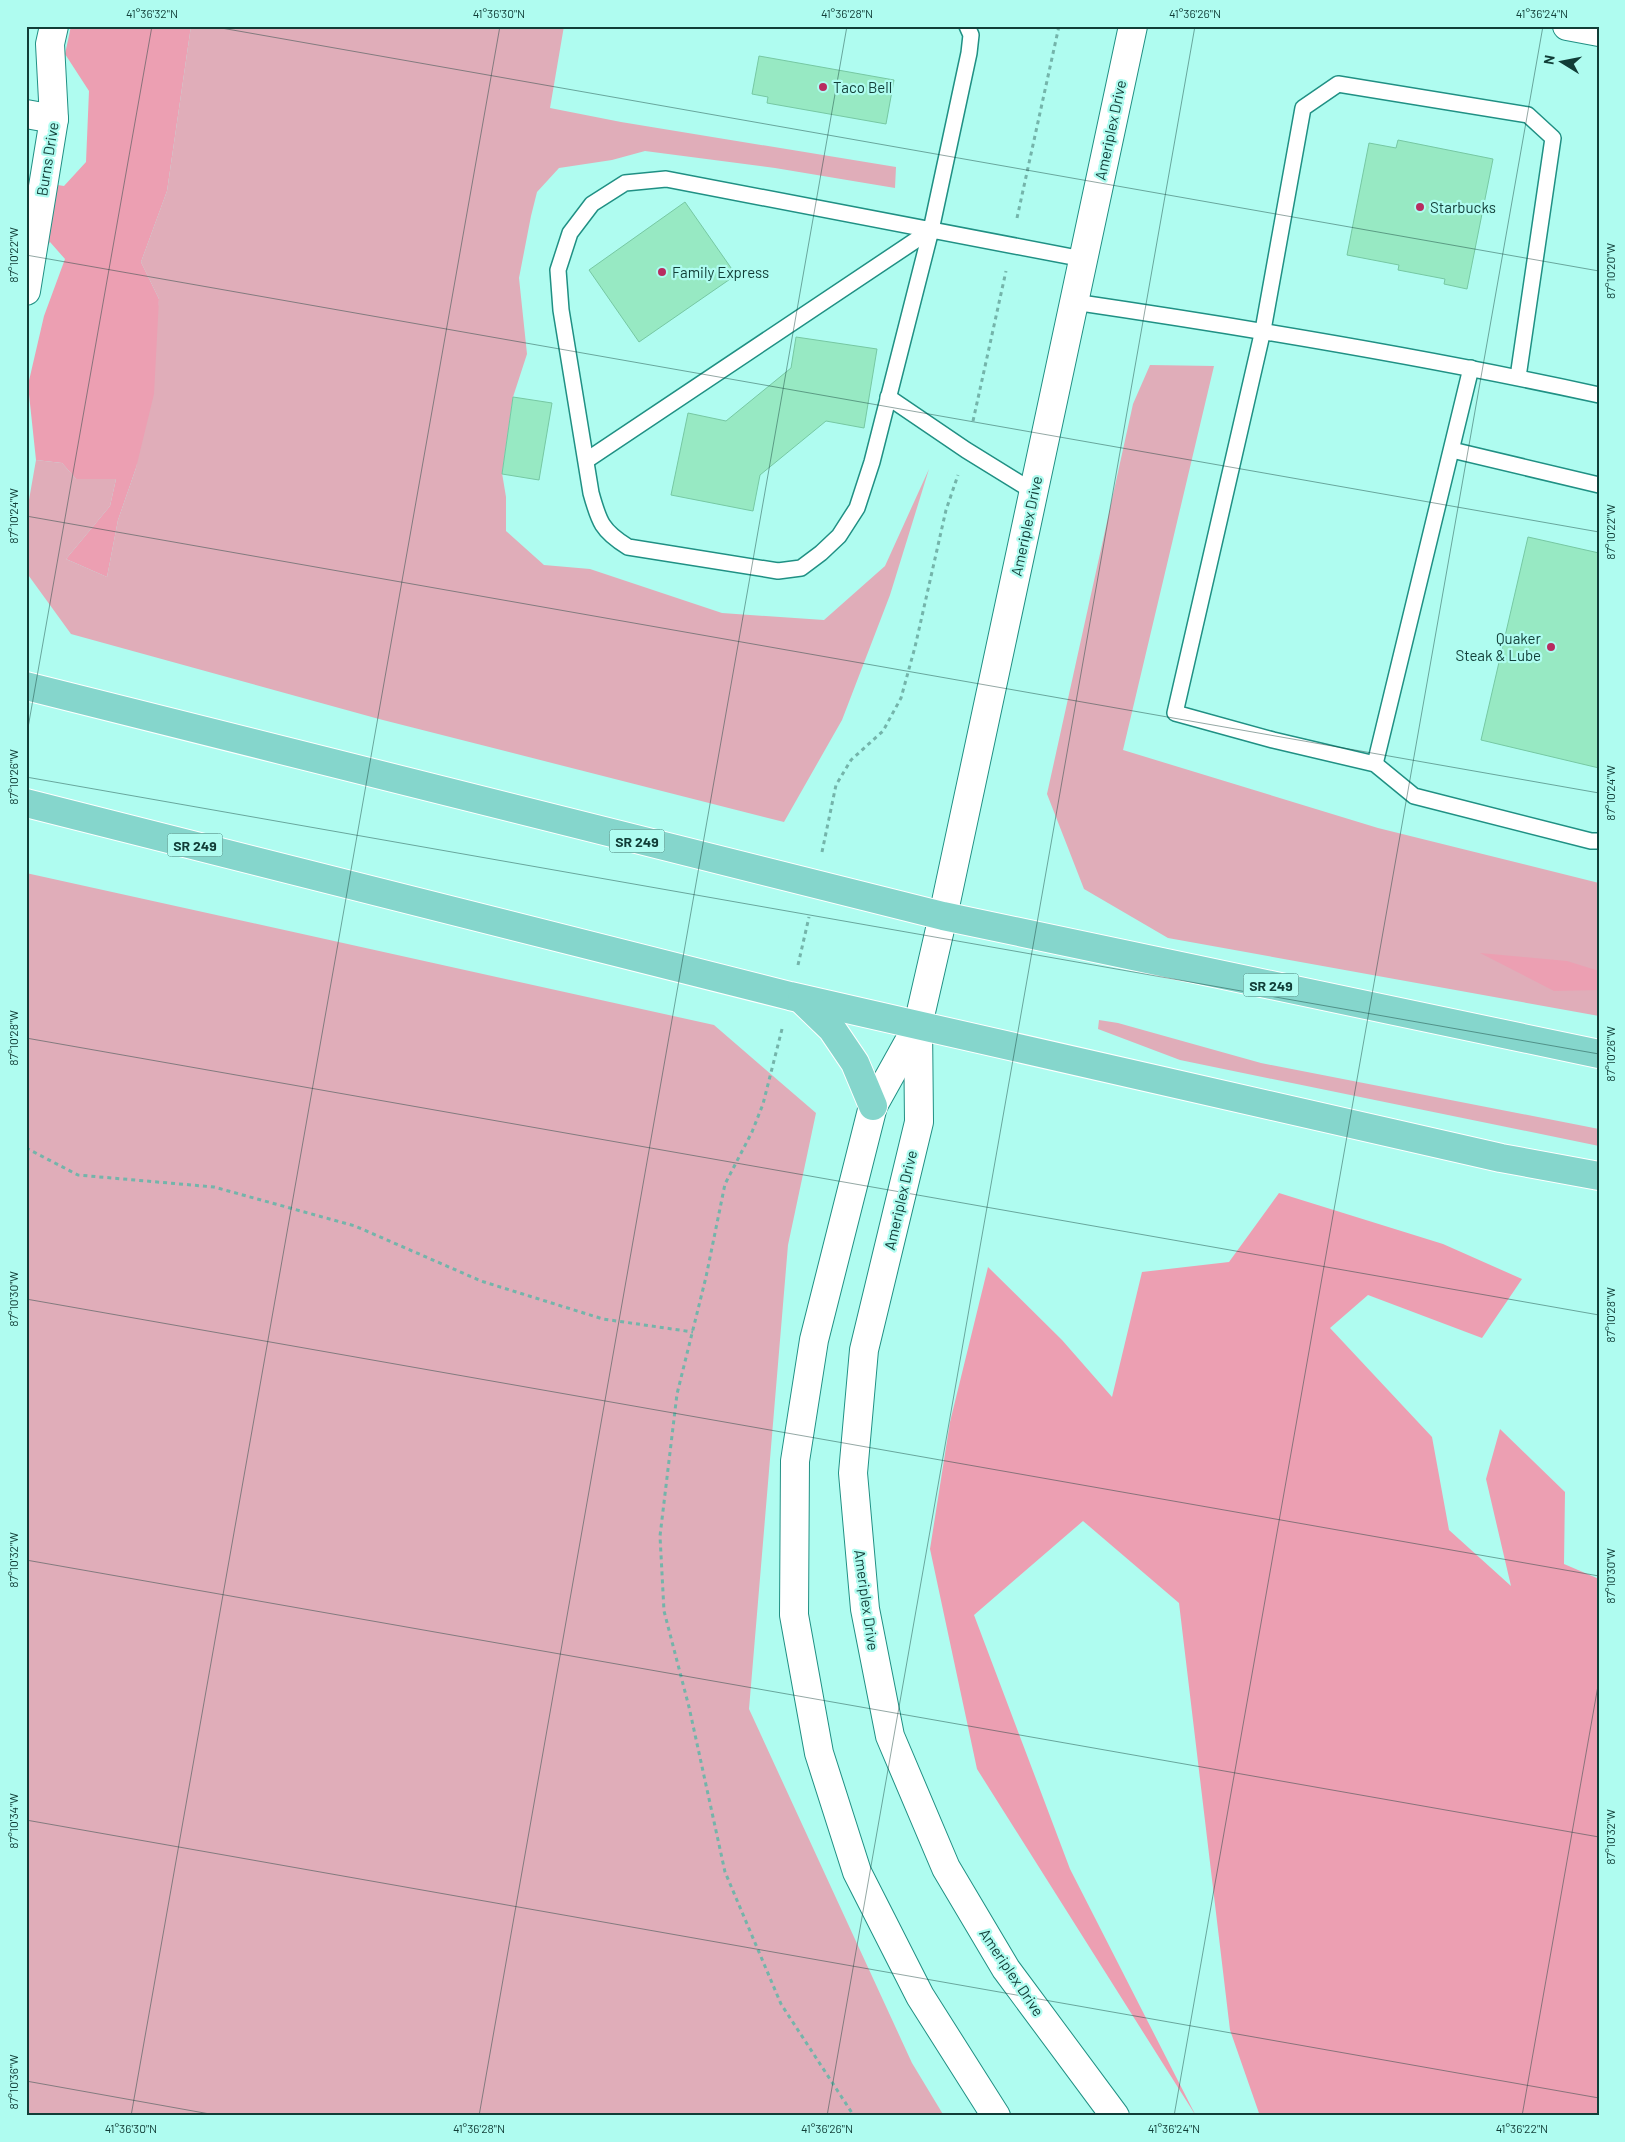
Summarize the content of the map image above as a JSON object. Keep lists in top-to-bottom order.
{
  "streets": {
    "main road": ["SR 249"],
    "street": ["Ameriplex Drive", "Burns Drive"]
  },
  "crossings": [
    ["Ameriplex Drive", "SR 249"]
  ],
  "places": [
    "Taco Bell",
    "Starbucks",
    "Family Express",
    "Quaker Steak & Lube"
  ],
  "north": "left",
  "coordinates": [
    "41°36'32\"N",
    "41°36'30\"N",
    "41°36'28\"N",
    "41°36'26\"N",
    "41°36'24\"N",
    "87°10'22\"W",
    "87°10'20\"W",
    "87°10'24\"W",
    "87°10'26\"W",
    "87°10'28\"W",
    "87°10'30\"W",
    "87°10'32\"W",
    "87°10'34\"W",
    "87°10'36\"W",
    "41°36'22\"N"
  ]
}
